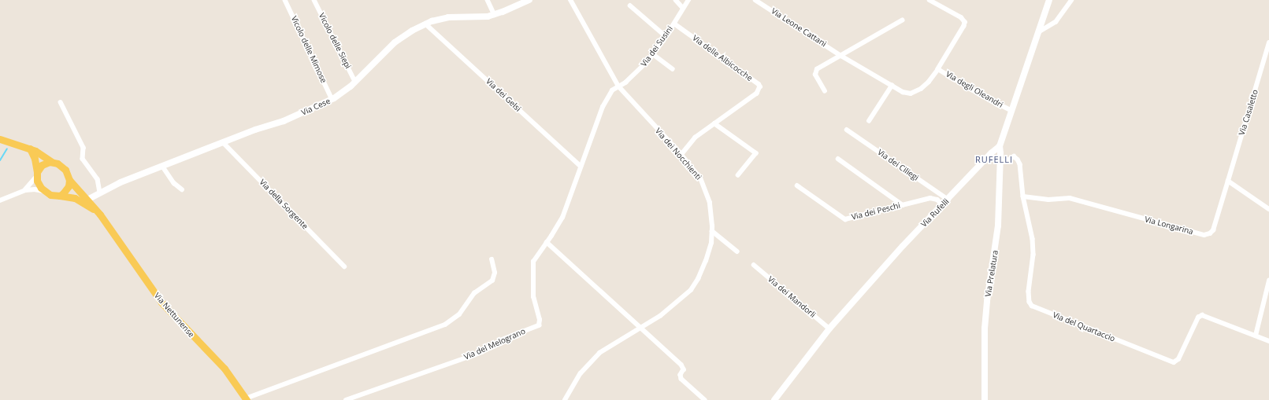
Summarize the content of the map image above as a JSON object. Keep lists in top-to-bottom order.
{
  "streets": {
    "main road": ["Via Nettunense"],
    "street": [
      "Via Leone Cattani",
      "Vicolo delle Siepi",
      "Via dei Susini",
      "Vicolo delle Mimose",
      "Via delle Albicocche",
      "Via degli Oleandri",
      "Via dei Gelsi",
      "Via Cese",
      "Via Casaletto",
      "Via dei Nocchienti",
      "Via dei Ciliegi",
      "Via della Sorgente",
      "Via dei Peschi",
      "Via Rufelli",
      "Via Longarina",
      "Via Prelatura",
      "Via dei Mandorli",
      "Via del Quartaccio",
      "Via del Melograno"
    ]
  },
  "crossings": [
    ["Via Leone Cattani", "Via degli Oleandri"],
    ["Vicolo delle Siepi", "Via Cese"],
    ["Via dei Susini", "Via delle Albicocche"],
    ["Via dei Susini", "Via dei Nocchienti"],
    ["Via dei Susini", "Via del Melograno"],
    ["Vicolo delle Mimose", "Via Cese"],
    ["Via delle Albicocche", "Via dei Nocchienti"],
    ["Via degli Oleandri", "Via Rufelli"],
    ["Via dei Gelsi", "Via Cese"],
    ["Via dei Gelsi", "Via del Melograno"],
    ["Via Cese", "Via della Sorgente"],
    ["Via Cese", "Via Nettunense"],
    ["Via Casaletto", "Via Longarina"],
    ["Via dei Nocchienti", "Via del Melograno"],
    ["Via dei Ciliegi", "Via Rufelli"],
    ["Via dei Peschi", "Via Rufelli"],
    ["Via Rufelli", "Via Prelatura"],
    ["Via Rufelli", "Via dei Mandorli"],
    ["Via Longarina", "Via del Quartaccio"],
    ["Via Prelatura", "Via del Quartaccio"]
  ],
  "districts": ["RUFELLI"]
}
